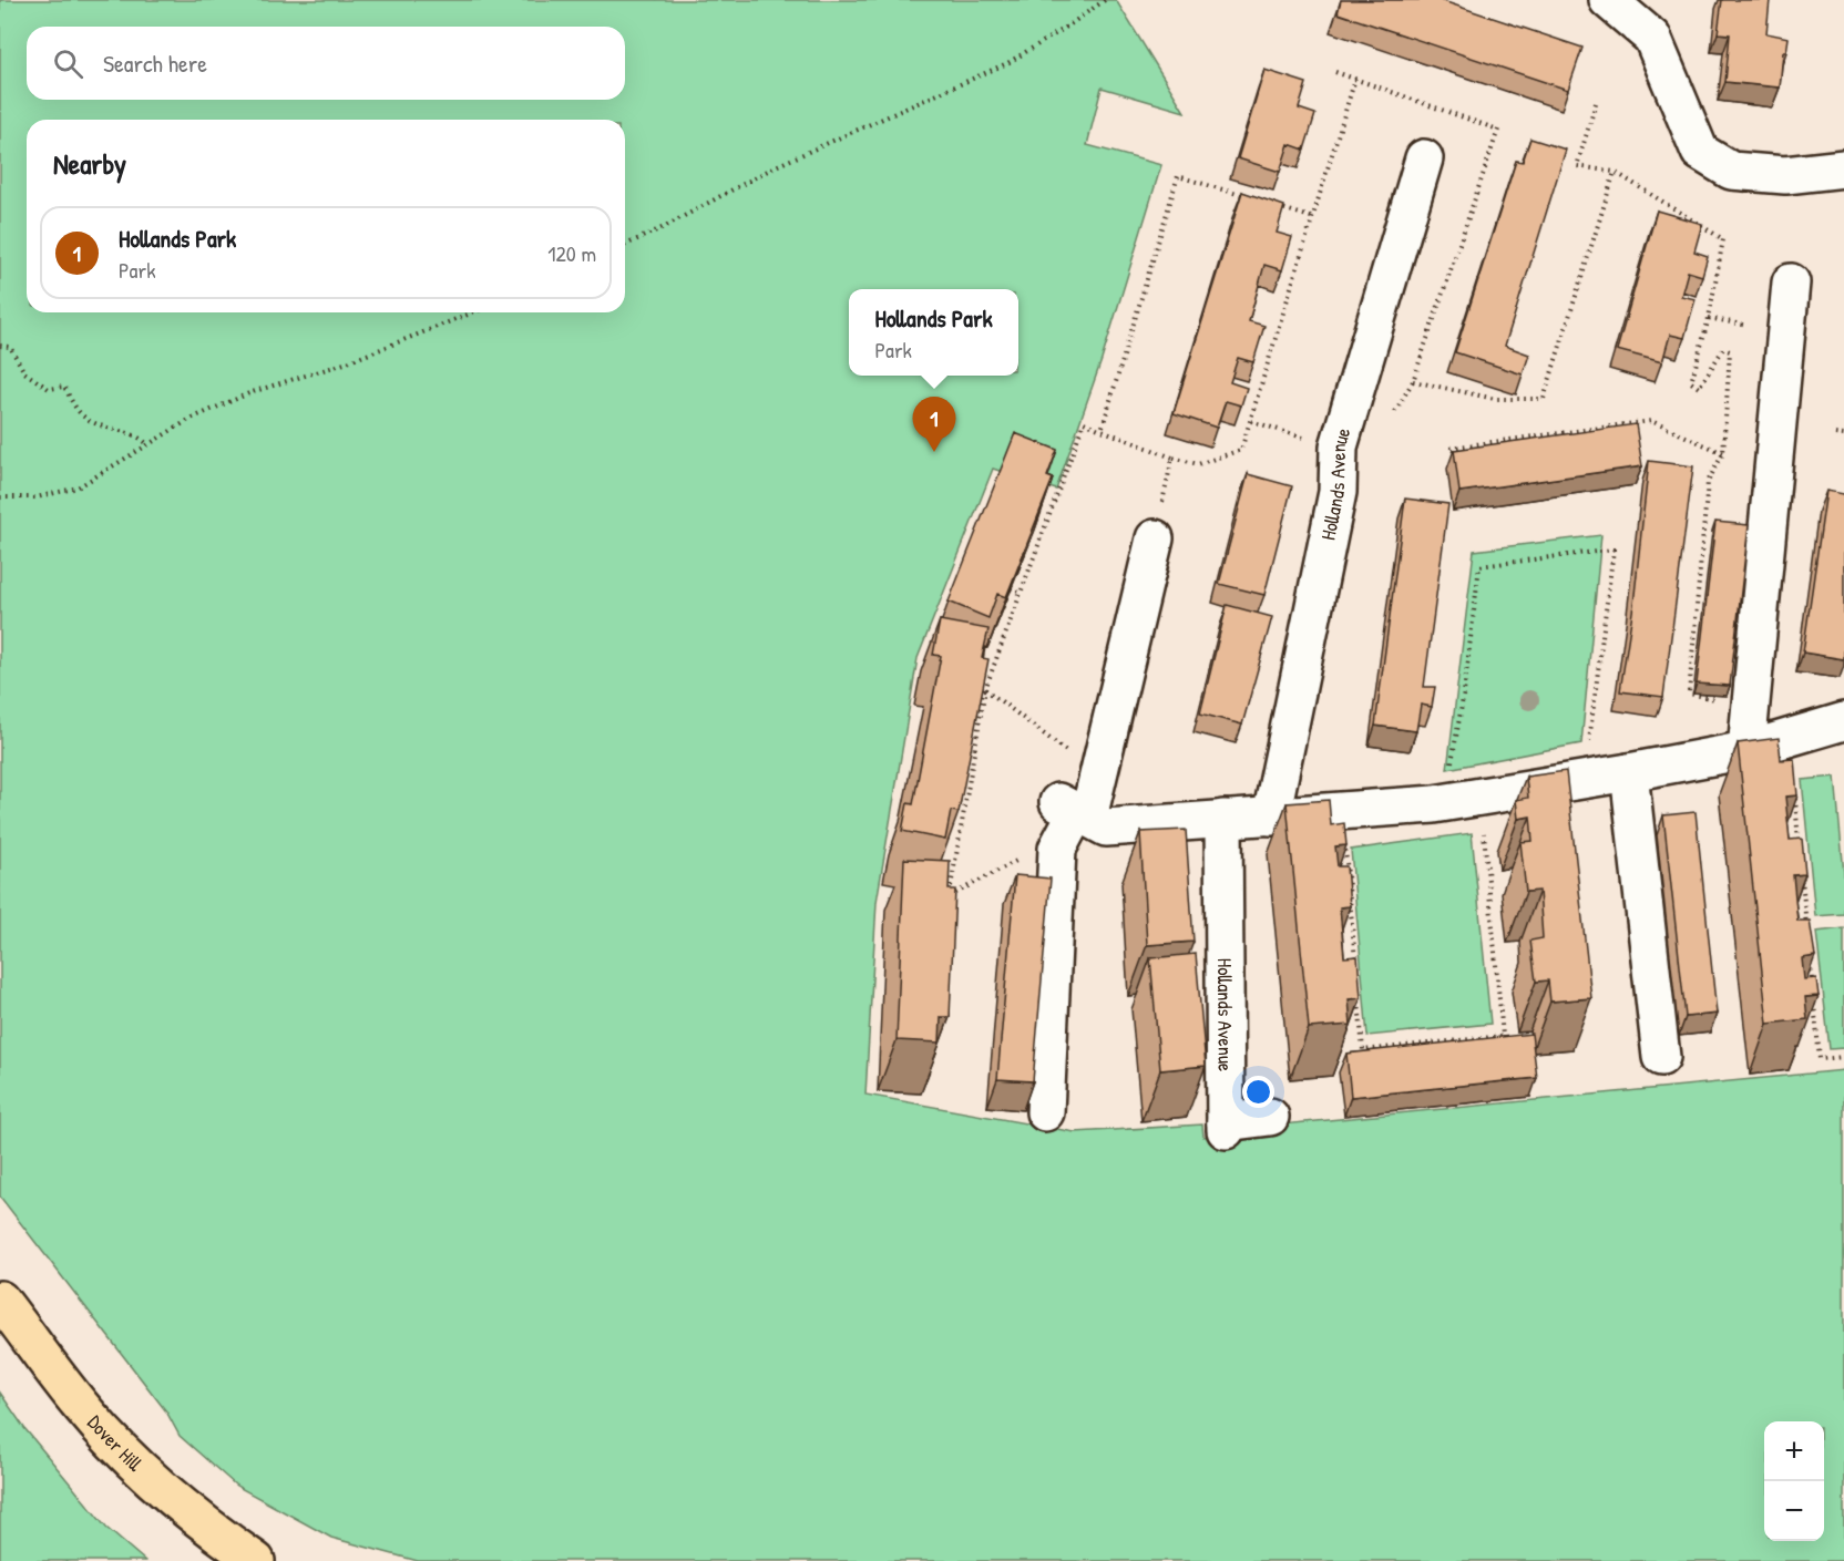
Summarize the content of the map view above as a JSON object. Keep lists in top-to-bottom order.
{
  "streets": {
    "main road": ["Dover Hill"],
    "street": ["Hollands Avenue"]
  },
  "page": {
    "search": "Search here",
    "heading": "Nearby",
    "list": [
      {
        "mark": "1",
        "name": "Hollands Park",
        "note": "Park",
        "value": "120 m"
      }
    ],
    "popup": ["Hollands Park", "Park"],
    "pins": "1",
    "map_buttons": ["+", "−"]
  }
}
